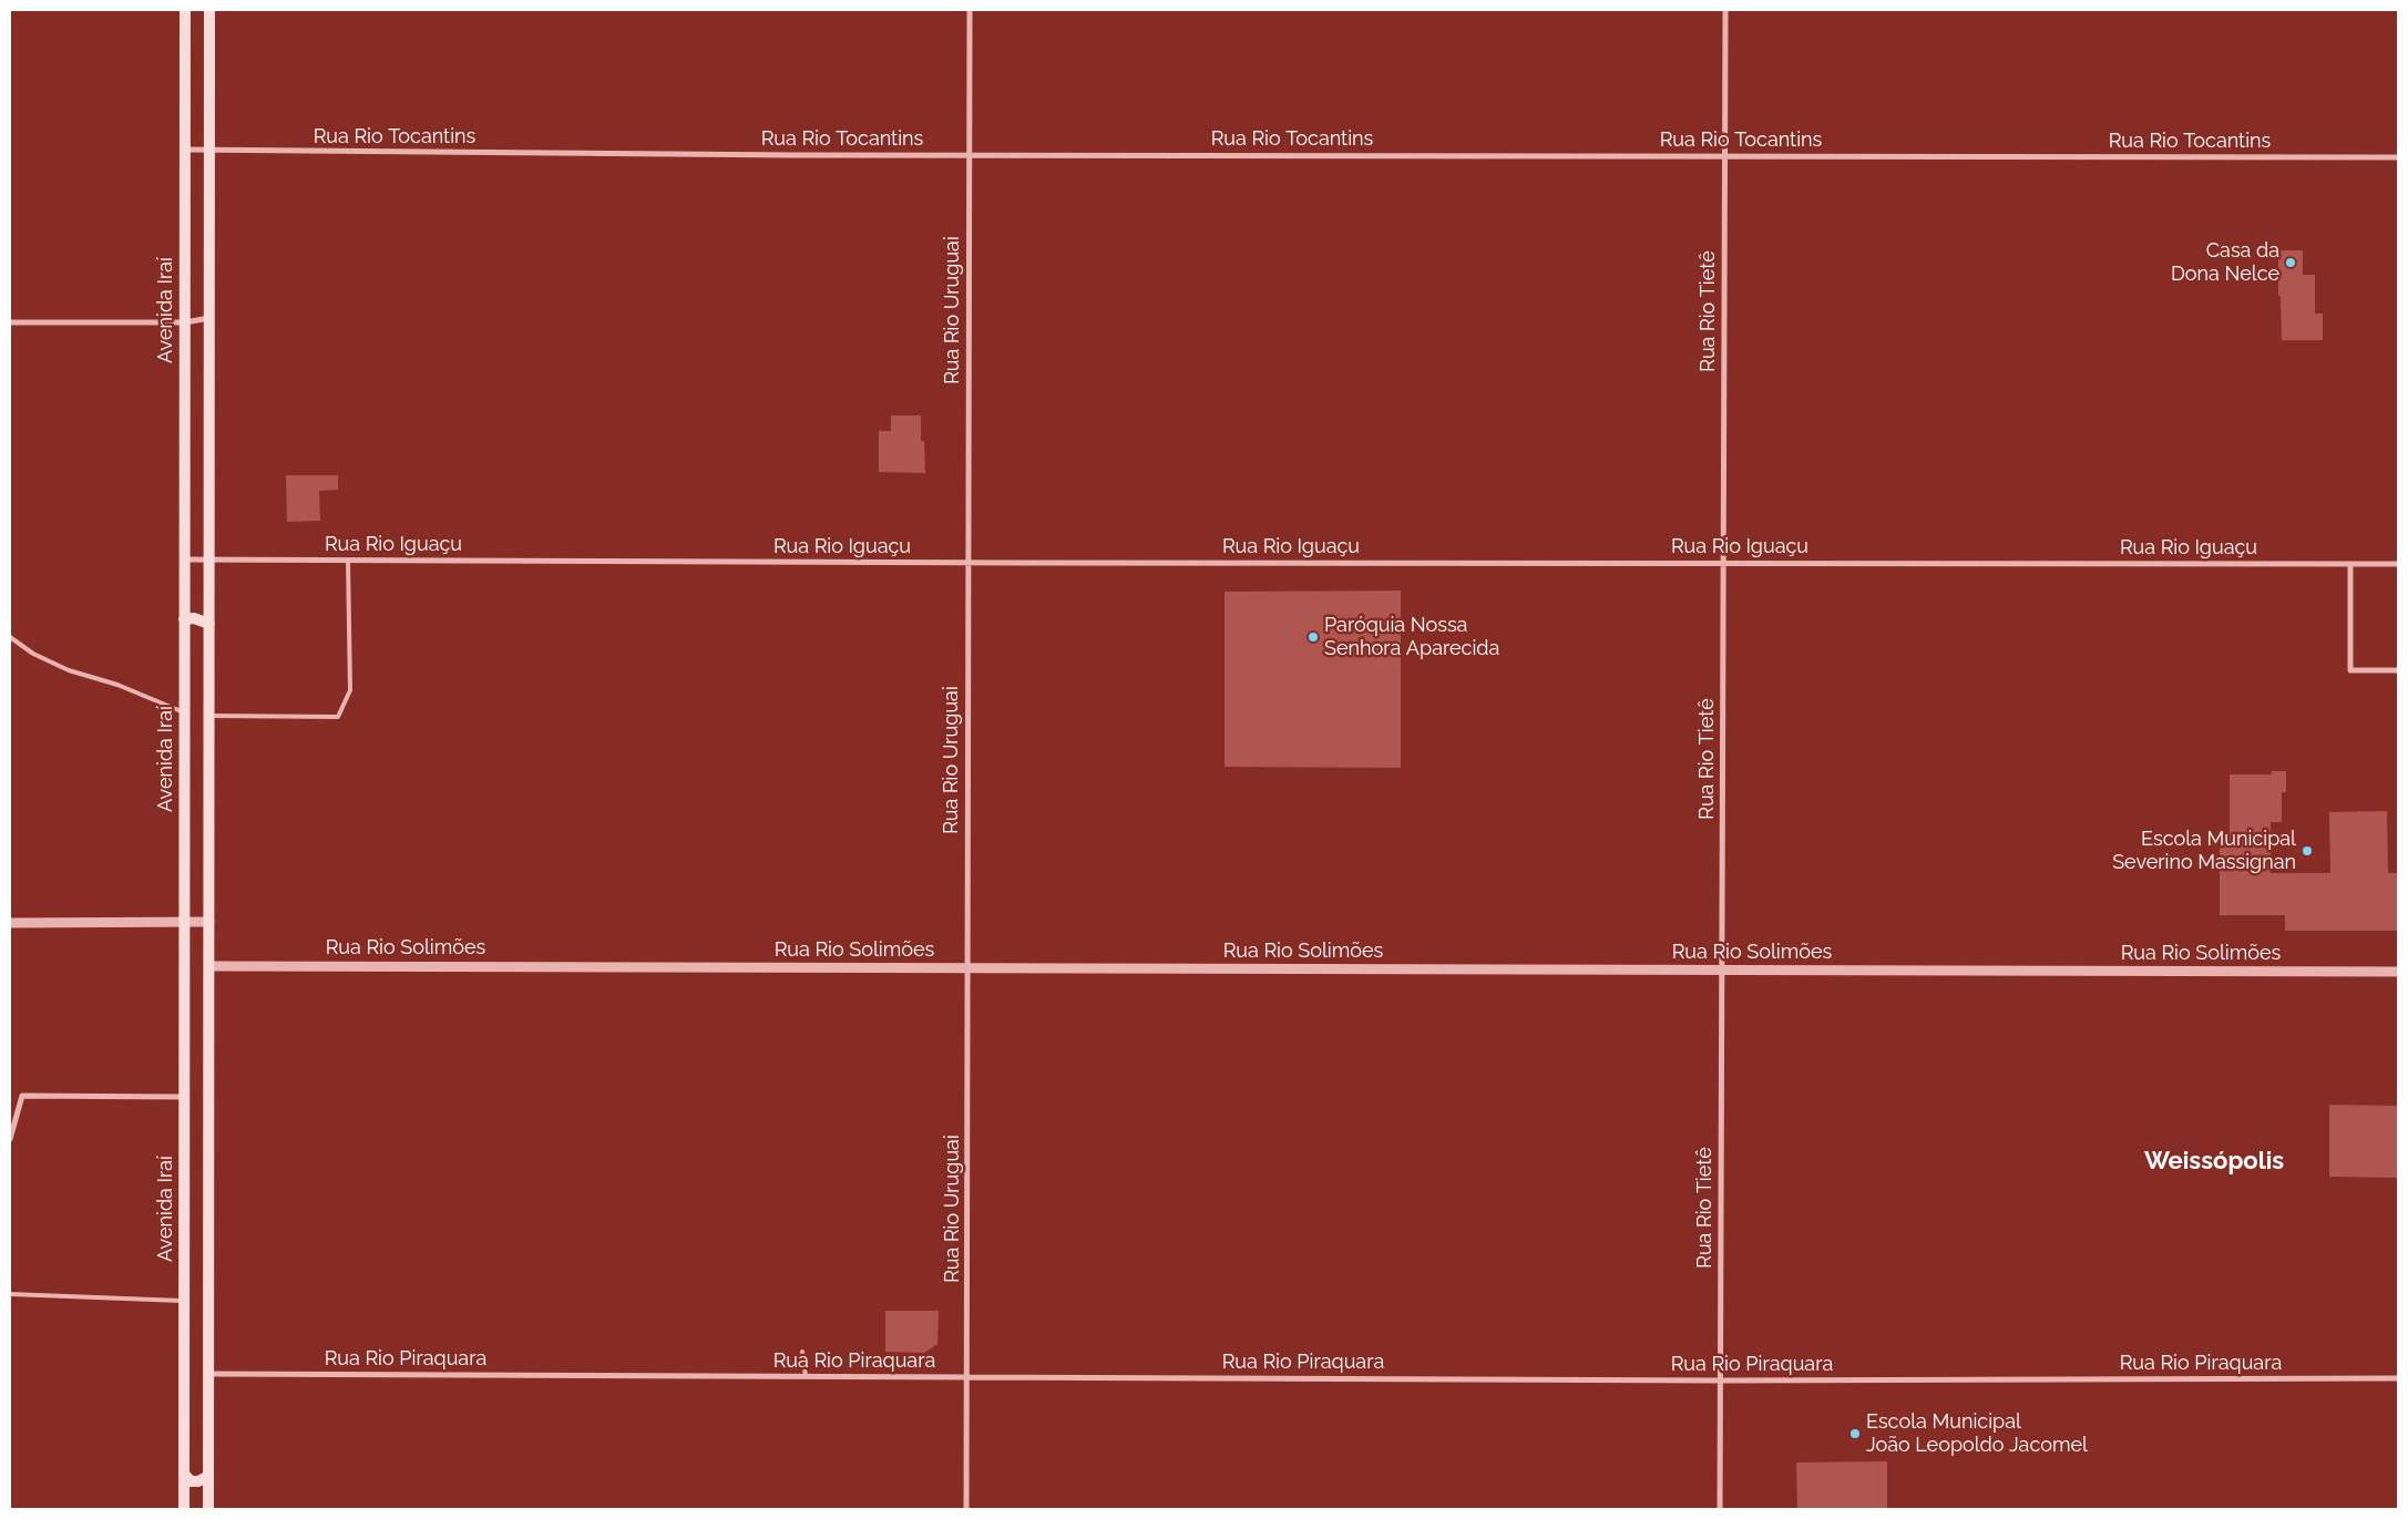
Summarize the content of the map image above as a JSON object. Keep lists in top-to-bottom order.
{
  "streets": {
    "main road": ["Avenida Iraí"],
    "street": [
      "Rua Rio Tocantins",
      "Rua Rio Uruguai",
      "Rua Rio Tietê",
      "Rua Rio Iguaçu",
      "Rua Rio Solimões",
      "Rua Rio Piraquara"
    ]
  },
  "crossings": [
    ["Rua Rio Tocantins", "Avenida Iraí"],
    ["Rua Rio Tocantins", "Rua Rio Uruguai"],
    ["Rua Rio Tocantins", "Rua Rio Tietê"],
    ["Avenida Iraí", "Rua Rio Iguaçu"],
    ["Rua Rio Uruguai", "Rua Rio Iguaçu"],
    ["Rua Rio Uruguai", "Rua Rio Solimões"],
    ["Rua Rio Uruguai", "Rua Rio Piraquara"],
    ["Rua Rio Tietê", "Rua Rio Iguaçu"],
    ["Rua Rio Tietê", "Rua Rio Solimões"],
    ["Rua Rio Tietê", "Rua Rio Piraquara"]
  ],
  "districts": ["Weissópolis"],
  "places": [
    "Casa da Dona Nelce",
    "Paróquia Nossa Senhora Aparecida",
    "Escola Municipal Severino Massignan",
    "Escola Municipal João Leopoldo Jacomel"
  ]
}
